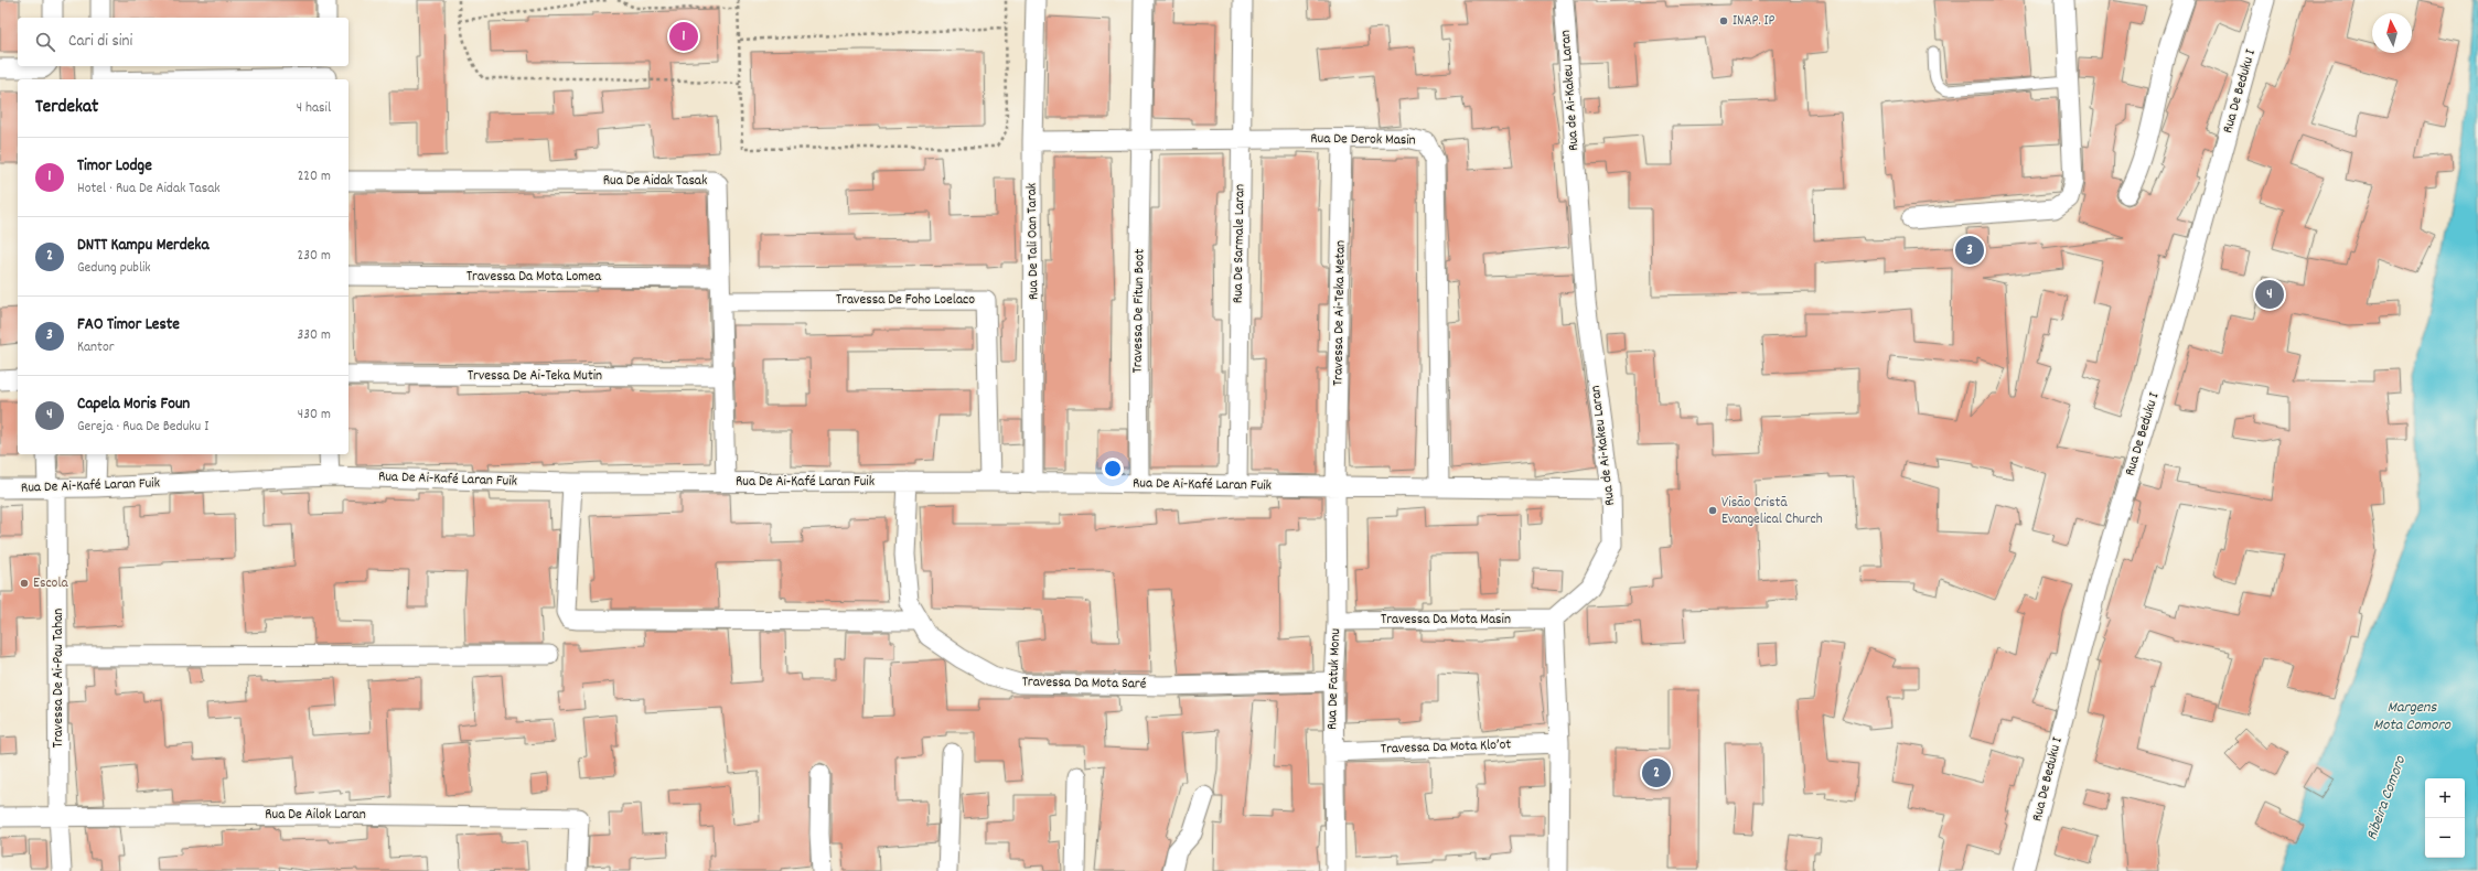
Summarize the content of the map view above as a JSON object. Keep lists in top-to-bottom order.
{
  "streets": {
    "street": [
      "Rua de Ai-Kakeu Laran",
      "Rua De Beduku I",
      "Rua De Derok Masin",
      "Rua De Aidak Tasak",
      "Rua De Tali Oan Tarak",
      "Rua De Sarmale Laran",
      "Travessa Da Mota Lomea",
      "Travessa De Foho Loelaco",
      "Travessa De Fitun Boot",
      "Travessa De Ai-Teka Metan",
      "Trvessa De Ai-Teka Mutin",
      "Rua De Ai-Kafé Laran Fuik",
      "Travessa Da Mota Masin",
      "Travessa De Ai-Pau Tahan",
      "Rua De Fatuk Monu",
      "Travessa Da Mota Saré",
      "Travessa Da Mota Klo’ot",
      "Rua De Ailok Laran"
    ]
  },
  "crossings": [
    ["Rua de Ai-Kakeu Laran", "Rua De Ai-Kafé Laran Fuik"],
    ["Rua de Ai-Kakeu Laran", "Travessa Da Mota Masin"],
    ["Rua De Derok Masin", "Rua De Tali Oan Tarak"],
    ["Rua De Derok Masin", "Rua De Sarmale Laran"],
    ["Rua De Derok Masin", "Travessa De Fitun Boot"],
    ["Rua De Derok Masin", "Travessa De Ai-Teka Metan"],
    ["Rua De Derok Masin", "Rua De Ai-Kafé Laran Fuik"],
    ["Rua De Aidak Tasak", "Travessa Da Mota Lomea"],
    ["Rua De Aidak Tasak", "Travessa De Foho Loelaco"],
    ["Rua De Aidak Tasak", "Trvessa De Ai-Teka Mutin"],
    ["Rua De Aidak Tasak", "Rua De Ai-Kafé Laran Fuik"],
    ["Rua De Tali Oan Tarak", "Rua De Ai-Kafé Laran Fuik"],
    ["Rua De Sarmale Laran", "Rua De Ai-Kafé Laran Fuik"],
    ["Travessa De Foho Loelaco", "Rua De Ai-Kafé Laran Fuik"],
    ["Travessa De Fitun Boot", "Rua De Ai-Kafé Laran Fuik"],
    ["Travessa De Ai-Teka Metan", "Rua De Ai-Kafé Laran Fuik"],
    ["Travessa De Ai-Teka Metan", "Rua De Fatuk Monu"],
    ["Rua De Ai-Kafé Laran Fuik", "Travessa De Ai-Pau Tahan"],
    ["Rua De Ai-Kafé Laran Fuik", "Rua De Fatuk Monu"],
    ["Rua De Ai-Kafé Laran Fuik", "Travessa Da Mota Saré"],
    ["Travessa Da Mota Masin", "Rua De Fatuk Monu"],
    ["Travessa De Ai-Pau Tahan", "Rua De Ailok Laran"],
    ["Rua De Fatuk Monu", "Travessa Da Mota Saré"],
    ["Rua De Fatuk Monu", "Travessa Da Mota Klo’ot"]
  ],
  "water": ["Margens Mota Comoro", "Ribeira Comoro"],
  "places": ["INAP. IP", "Visão Cristã Evangelical Church", "Escola"],
  "north": "top",
  "page": {
    "search": "Cari di sini",
    "pins": [
      "1",
      "3",
      "4",
      "2"
    ],
    "heading": ["Terdekat", "4 hasil"],
    "list": [
      {
        "mark": "1",
        "name": "Timor Lodge",
        "note": "Hotel · Rua De Aidak Tasak",
        "value": "220 m"
      },
      {
        "mark": "2",
        "name": "DNTT Kampu Merdeka",
        "note": "Gedung publik",
        "value": "230 m"
      },
      {
        "mark": "3",
        "name": "FAO Timor Leste",
        "note": "Kantor",
        "value": "330 m"
      },
      {
        "mark": "4",
        "name": "Capela Moris Foun",
        "note": "Gereja · Rua De Beduku I",
        "value": "430 m"
      }
    ],
    "map_buttons": ["+", "−"]
  }
}
